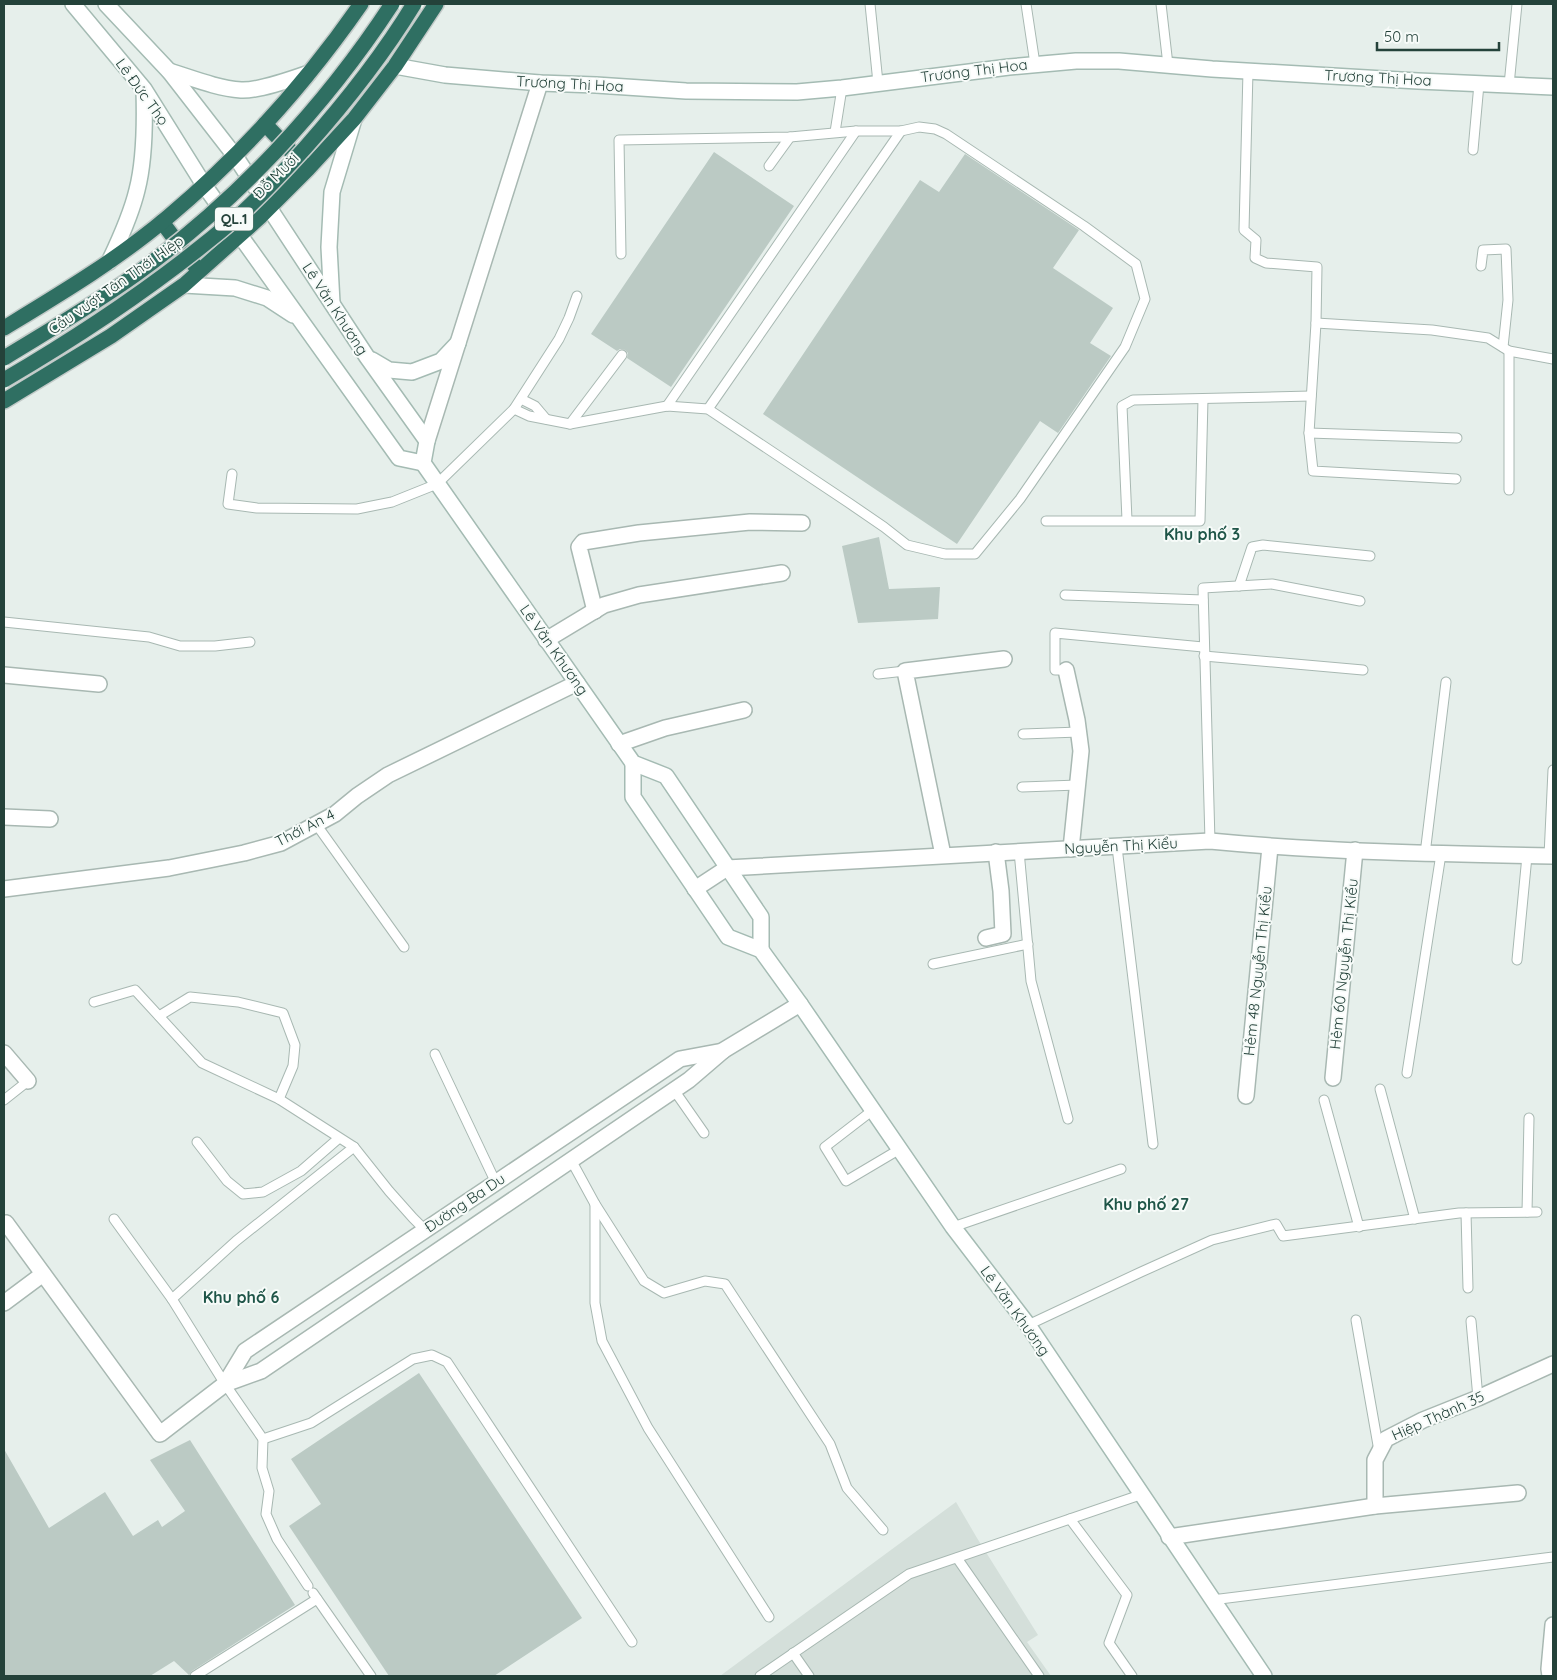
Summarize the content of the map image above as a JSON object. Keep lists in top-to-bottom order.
{
  "streets": {
    "highway": ["Đỗ Mười", "QL.1", "Cầu vượt Tân Thới Hiệp"],
    "street": [
      "Trương Thị Hoa",
      "Lê Đức Thọ",
      "Lê Văn Khương",
      "Thới An 4",
      "Nguyễn Thị Kiểu",
      "Hẻm 60 Nguyễn Thị Kiểu",
      "Hẻm 48 Nguyễn Thị Kiểu",
      "Đường Ba Du",
      "Hiệp Thành 35"
    ]
  },
  "crossings": [
    ["Trương Thị Hoa", "Đỗ Mười"],
    ["Lê Đức Thọ", "Lê Văn Khương"],
    ["Đỗ Mười", "Lê Văn Khương"],
    ["Lê Văn Khương", "Thới An 4"],
    ["Lê Văn Khương", "Đường Ba Du"],
    ["Nguyễn Thị Kiểu", "Hẻm 60 Nguyễn Thị Kiểu"],
    ["Nguyễn Thị Kiểu", "Hẻm 48 Nguyễn Thị Kiểu"]
  ],
  "districts": ["Khu phố 3", "Khu phố 27", "Khu phố 6"],
  "scale_bar": "50 m"
}
